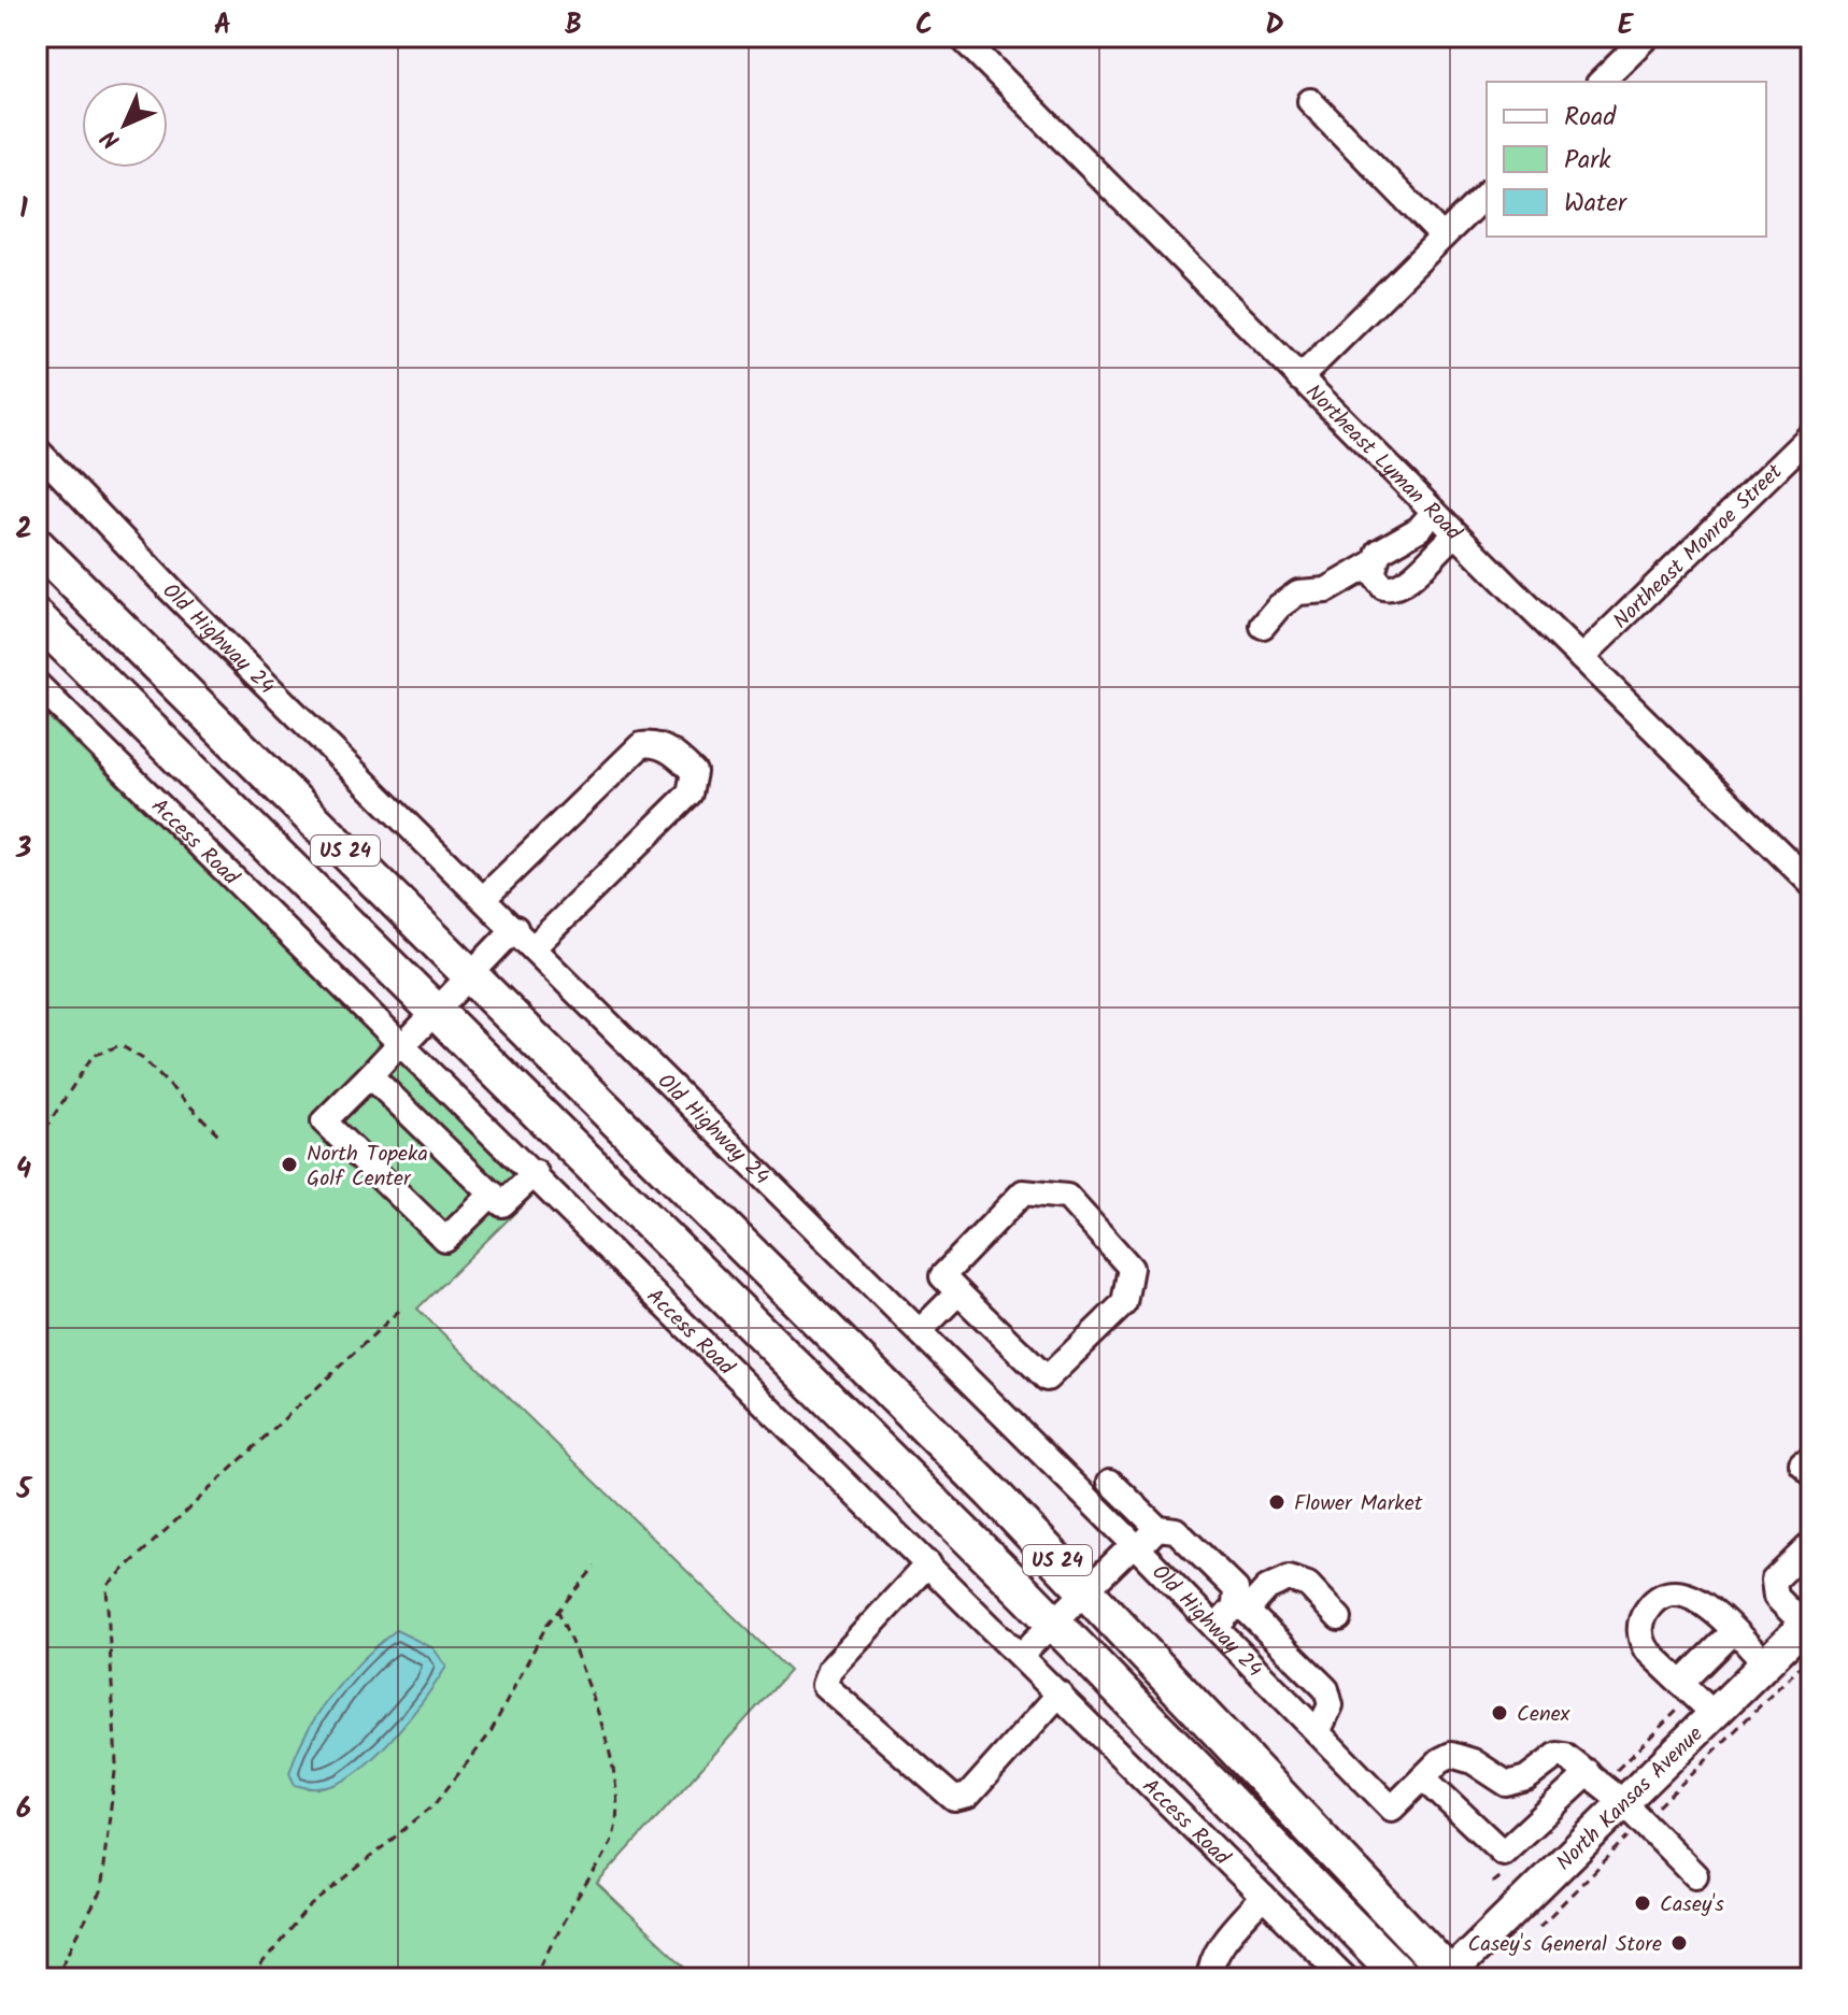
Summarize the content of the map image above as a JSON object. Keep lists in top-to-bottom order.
{
  "streets": {
    "highway": ["US 24"],
    "main road": ["North Kansas Avenue"],
    "street": [
      "Northeast Lyman Road",
      "Northeast Monroe Street",
      "Old Highway 24",
      "Access Road"
    ]
  },
  "crossings": [
    ["Northeast Lyman Road", "Northeast Monroe Street"],
    ["US 24", "North Kansas Avenue"]
  ],
  "places": [
    "North Topeka Golf Center",
    "Flower Market",
    "Cenex",
    "Casey's",
    "Casey's General Store"
  ],
  "legend": ["Road", "Park", "Water"],
  "north": "bottom left",
  "grid": {
    "columns": [
      "A",
      "B",
      "C",
      "D",
      "E"
    ],
    "rows": [
      "1",
      "2",
      "3",
      "4",
      "5",
      "6"
    ]
  }
}
